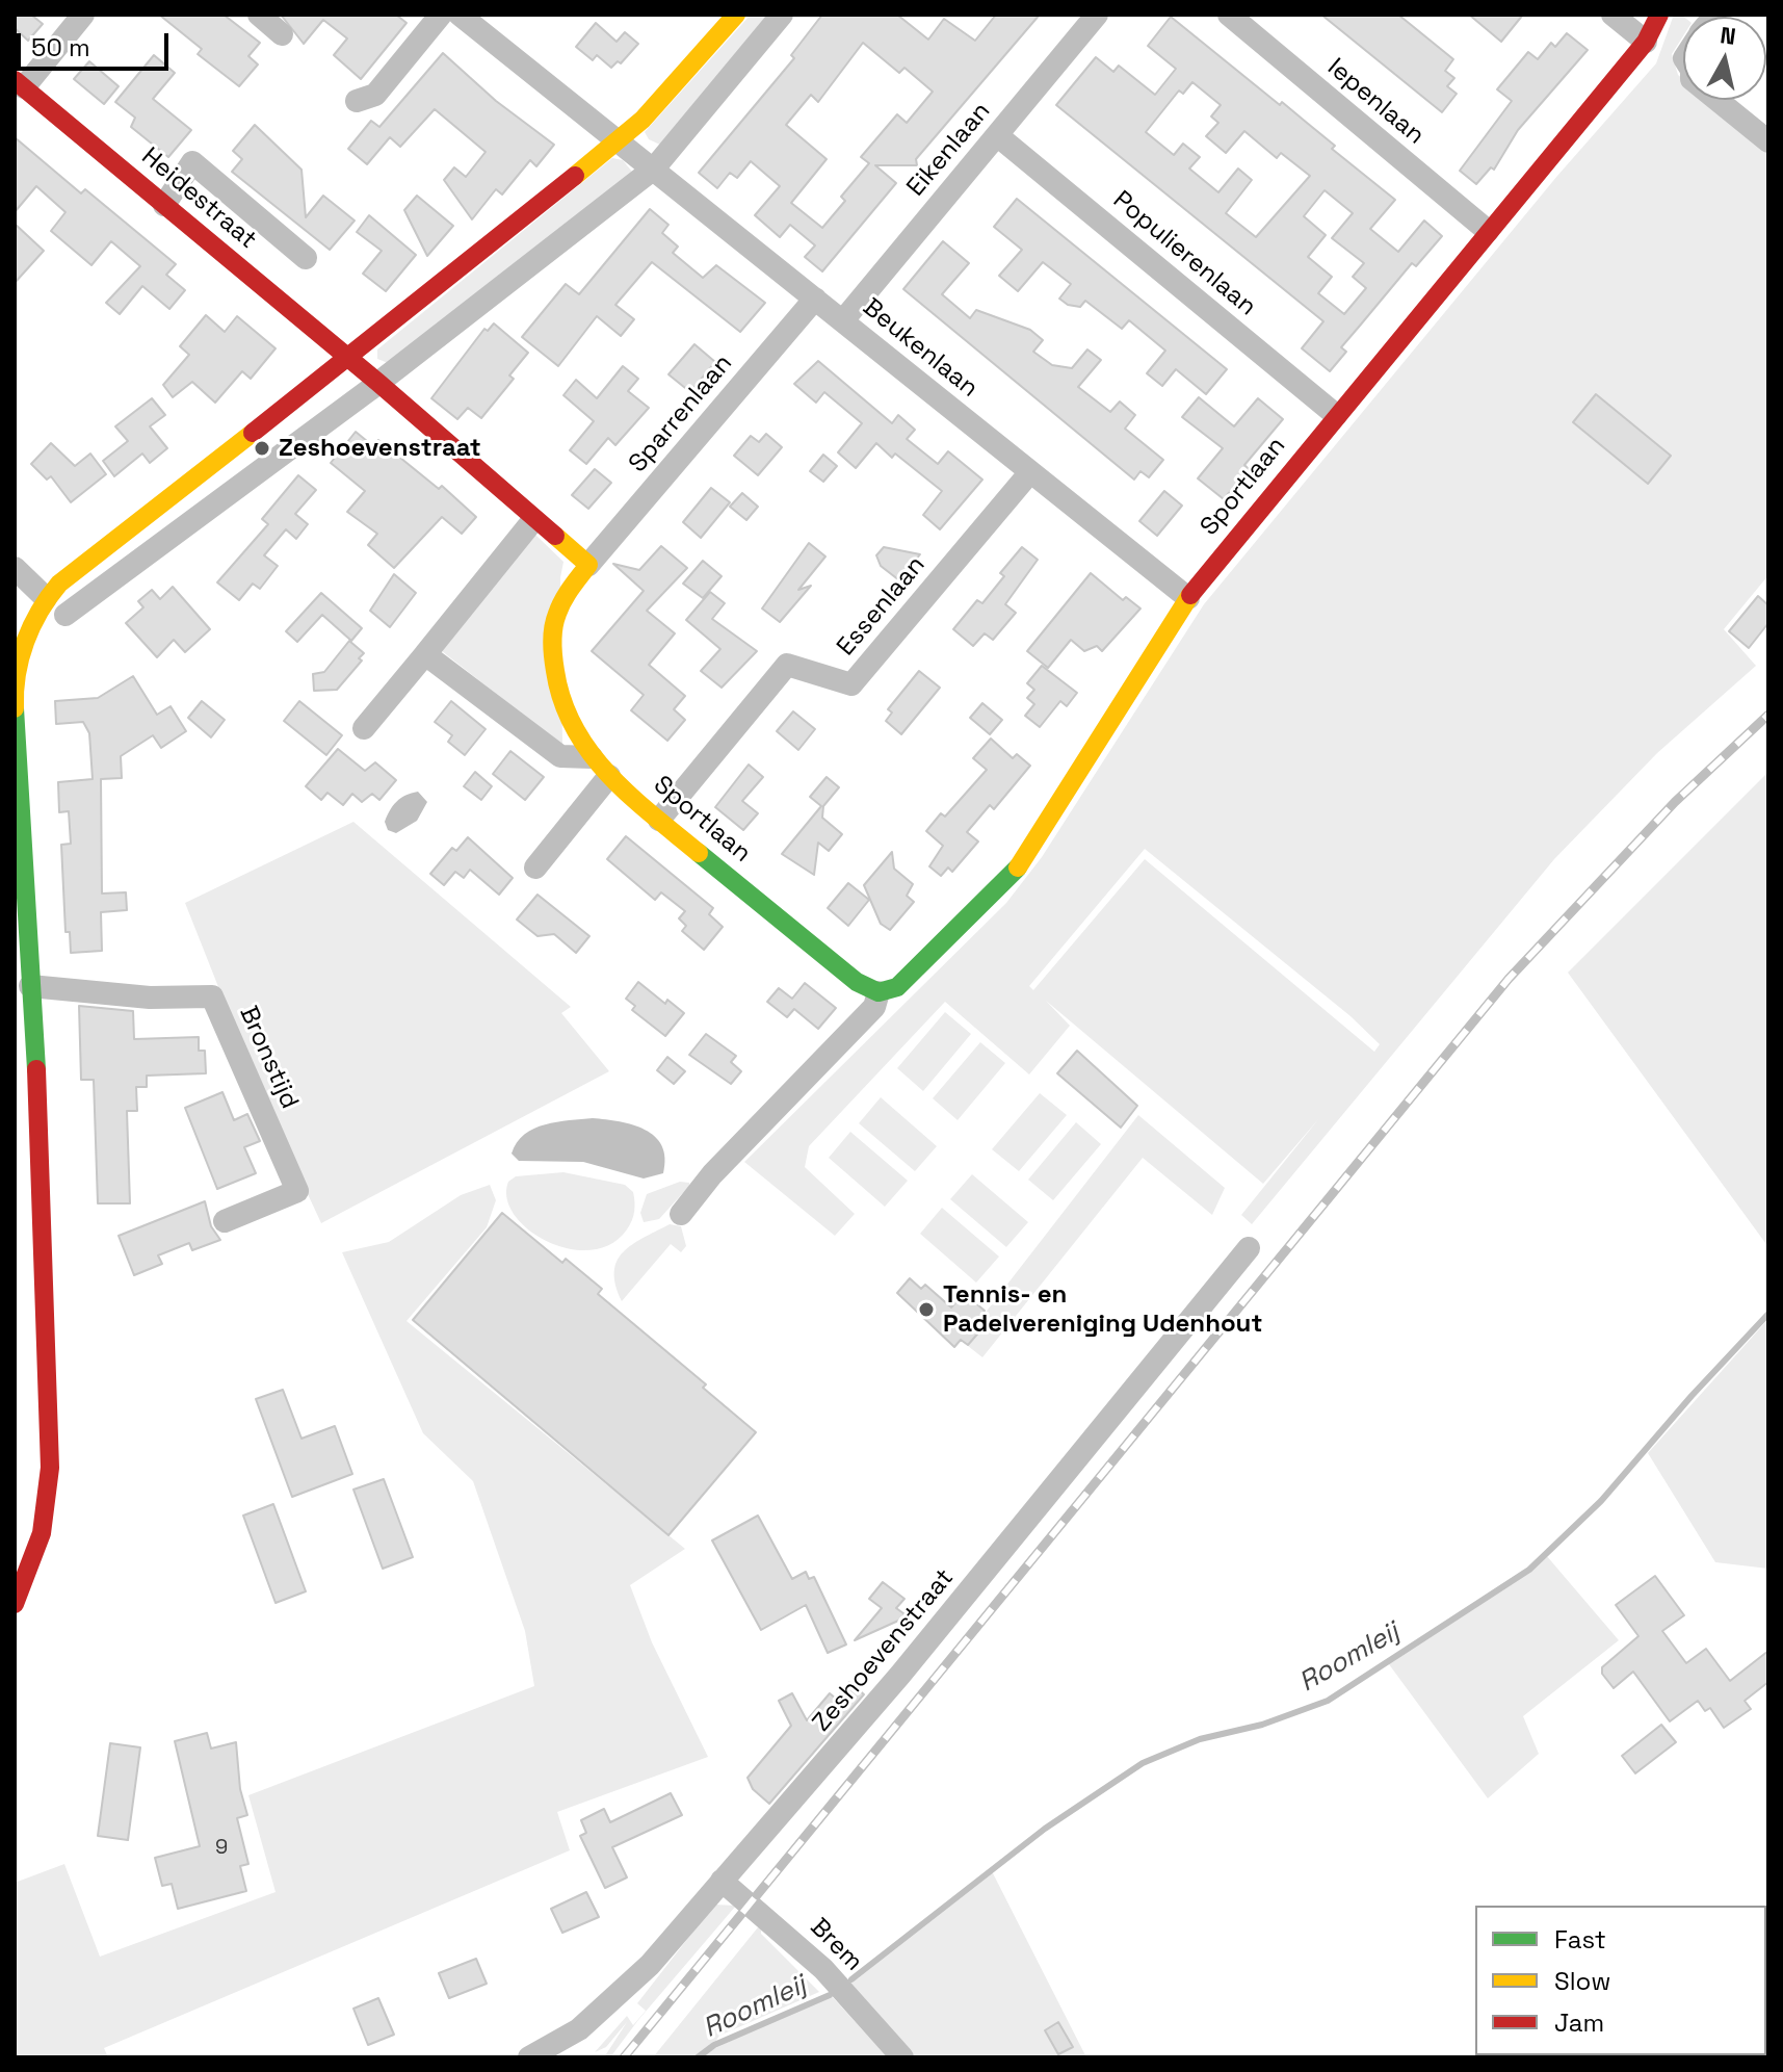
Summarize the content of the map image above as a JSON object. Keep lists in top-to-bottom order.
{
  "streets": {
    "street": [
      "Iepenlaan",
      "Eikenlaan",
      "Heidestraat",
      "Populierenlaan",
      "Beukenlaan",
      "Sparrenlaan",
      "Sportlaan",
      "Essenlaan",
      "Bronstijd",
      "Zeshoevenstraat",
      "Brem"
    ]
  },
  "crossings": [
    ["Iepenlaan", "Sportlaan"],
    ["Eikenlaan", "Populierenlaan"],
    ["Eikenlaan", "Beukenlaan"],
    ["Populierenlaan", "Sportlaan"],
    ["Beukenlaan", "Sparrenlaan"],
    ["Beukenlaan", "Sportlaan"],
    ["Beukenlaan", "Essenlaan"],
    ["Sparrenlaan", "Sportlaan"],
    ["Sportlaan", "Essenlaan"],
    ["Zeshoevenstraat", "Brem"]
  ],
  "water": ["Roomleij"],
  "places": ["Zeshoevenstraat", "Tennis- en Padelvereniging Udenhout"],
  "house_numbers": ["9"],
  "legend": ["Fast", "Slow", "Jam"],
  "scale_bar": "50 m",
  "north": "top"
}
